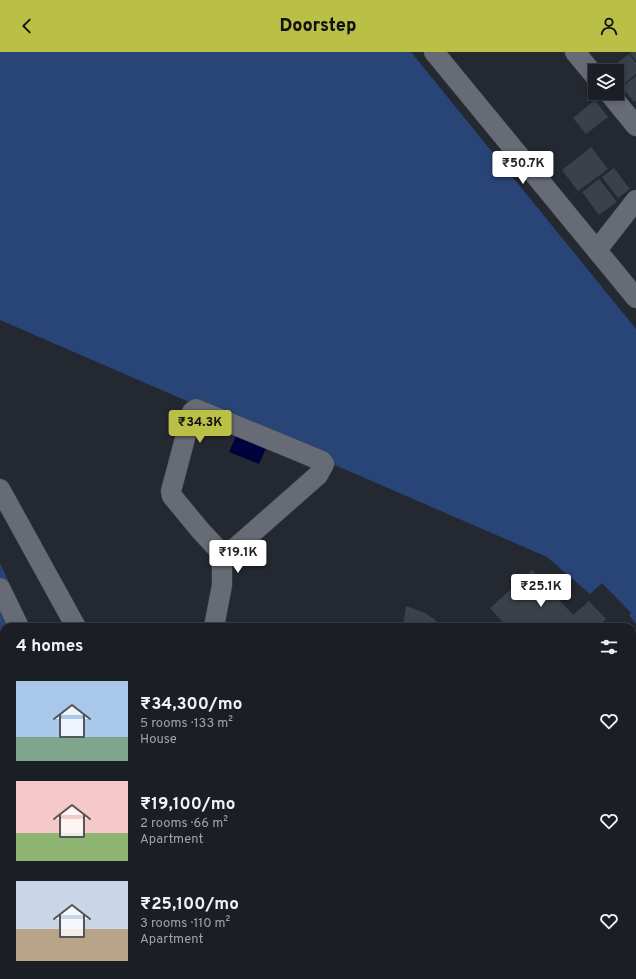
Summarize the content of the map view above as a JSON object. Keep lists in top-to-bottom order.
{
  "page": {
    "header": "Doorstep",
    "price": [
      "₹50.7K",
      "₹34.3K",
      "₹19.1K",
      "₹25.1K"
    ],
    "heading": "4 homes",
    "list": [
      {
        "name": "₹34,300/mo",
        "note": "5 rooms · 133 m² · House"
      },
      {
        "name": "₹19,100/mo",
        "note": "2 rooms · 66 m² · Apartment"
      },
      {
        "name": "₹25,100/mo",
        "note": "3 rooms · 110 m² · Apartment"
      }
    ]
  }
}
